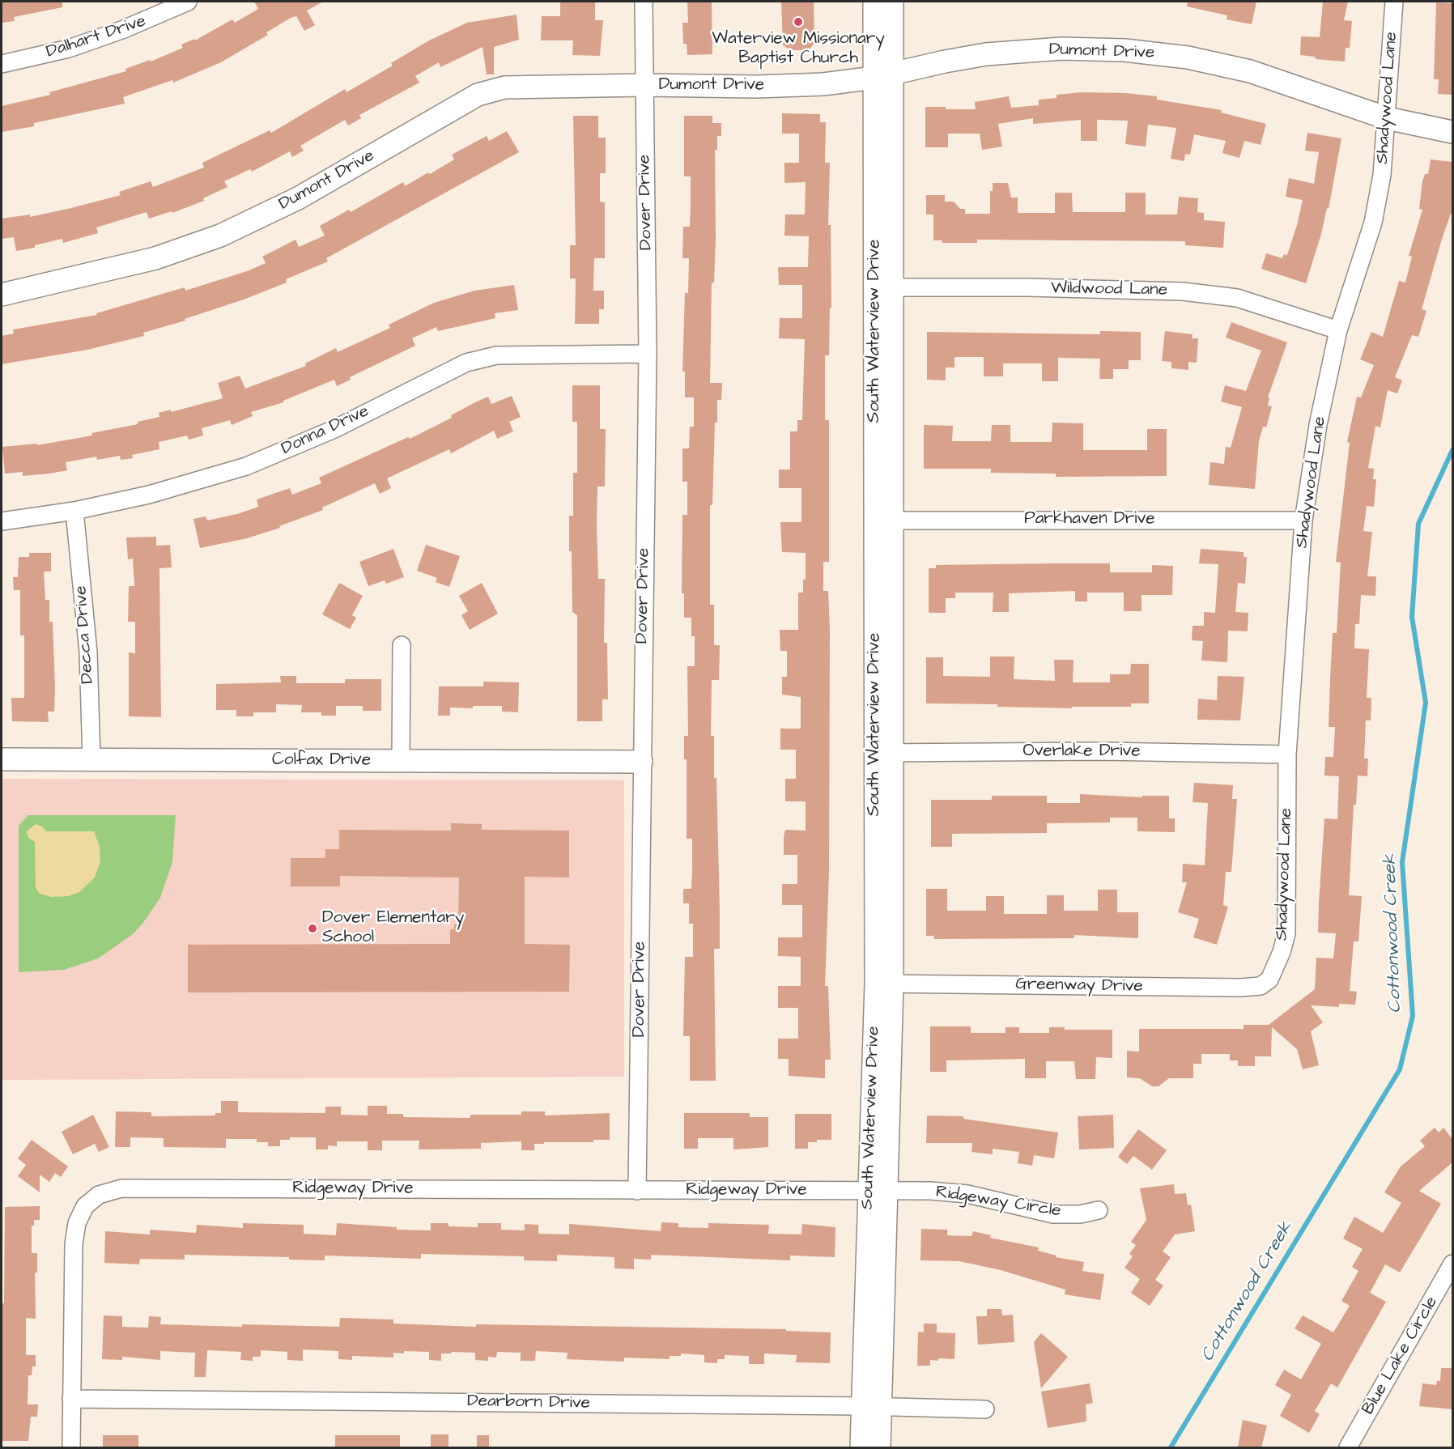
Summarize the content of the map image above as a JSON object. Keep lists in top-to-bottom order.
{
  "streets": {
    "street": [
      "Dalhart Drive",
      "Dumont Drive",
      "Shadywood Lane",
      "Dover Drive",
      "Wildwood Lane",
      "South Waterview Drive",
      "Donna Drive",
      "Parkhaven Drive",
      "Decca Drive",
      "Overlake Drive",
      "Colfax Drive",
      "Greenway Drive",
      "Ridgeway Drive",
      "Ridgeway Circle",
      "Blue Lake Circle",
      "Dearborn Drive"
    ]
  },
  "crossings": [
    ["Dumont Drive", "Shadywood Lane"],
    ["Dumont Drive", "Dover Drive"],
    ["Dumont Drive", "South Waterview Drive"],
    ["Shadywood Lane", "Wildwood Lane"],
    ["Shadywood Lane", "Parkhaven Drive"],
    ["Shadywood Lane", "Overlake Drive"],
    ["Shadywood Lane", "Greenway Drive"],
    ["Dover Drive", "Donna Drive"],
    ["Dover Drive", "Colfax Drive"],
    ["Dover Drive", "Ridgeway Drive"],
    ["Wildwood Lane", "South Waterview Drive"],
    ["South Waterview Drive", "Parkhaven Drive"],
    ["South Waterview Drive", "Overlake Drive"],
    ["South Waterview Drive", "Greenway Drive"],
    ["South Waterview Drive", "Ridgeway Drive"],
    ["South Waterview Drive", "Ridgeway Circle"],
    ["South Waterview Drive", "Dearborn Drive"],
    ["Donna Drive", "Decca Drive"],
    ["Decca Drive", "Colfax Drive"],
    ["Ridgeway Drive", "Ridgeway Circle"],
    ["Ridgeway Drive", "Dearborn Drive"]
  ],
  "water": ["Cottonwood Creek"],
  "places": ["Waterview Missionary Baptist Church", "Dover Elementary School"]
}
